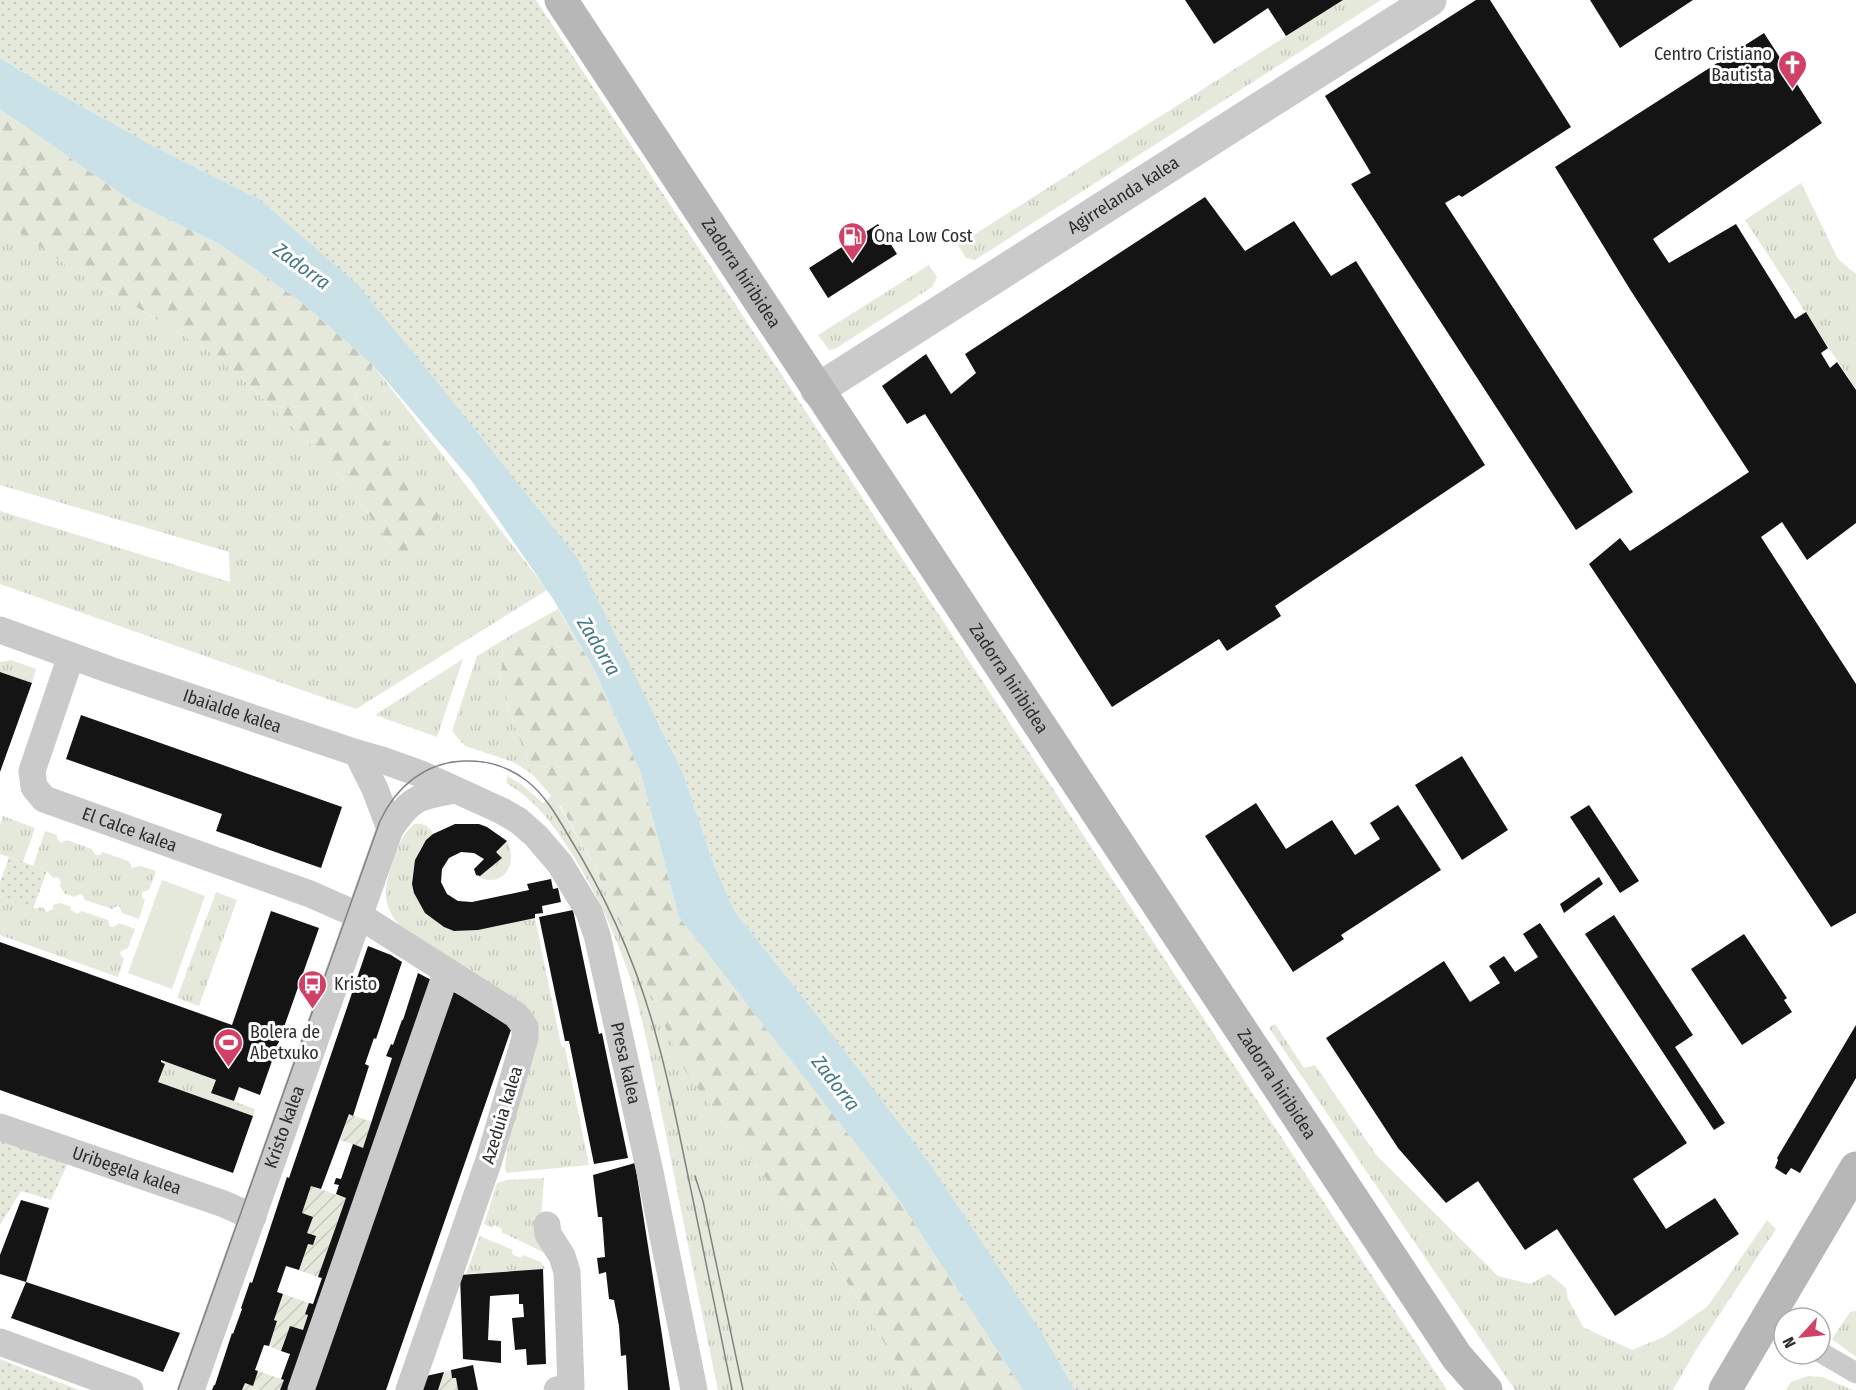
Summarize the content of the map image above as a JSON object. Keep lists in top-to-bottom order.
{
  "streets": {
    "main road": ["Zadorra hiribidea"],
    "street": [
      "Agirrelanda kalea",
      "Ibaialde kalea",
      "El Calce kalea",
      "Presa kalea",
      "Azeduia kalea",
      "Kristo kalea",
      "Uribegela kalea"
    ]
  },
  "crossings": [
    ["Agirrelanda kalea", "Zadorra hiribidea"],
    ["Ibaialde kalea", "El Calce kalea"],
    ["Ibaialde kalea", "Presa kalea"],
    ["Ibaialde kalea", "Kristo kalea"],
    ["El Calce kalea", "Azeduia kalea"],
    ["El Calce kalea", "Kristo kalea"],
    ["Presa kalea", "Kristo kalea"],
    ["Azeduia kalea", "Kristo kalea"],
    ["Kristo kalea", "Uribegela kalea"]
  ],
  "water": ["Zadorra"],
  "places": {
    "church": ["Centro Cristiano Bautista"],
    "fuel station": ["Ona Low Cost"],
    "bus stop": ["Kristo"],
    "sports": ["Bolera de Abetxuko"]
  },
  "north": "bottom left"
}
